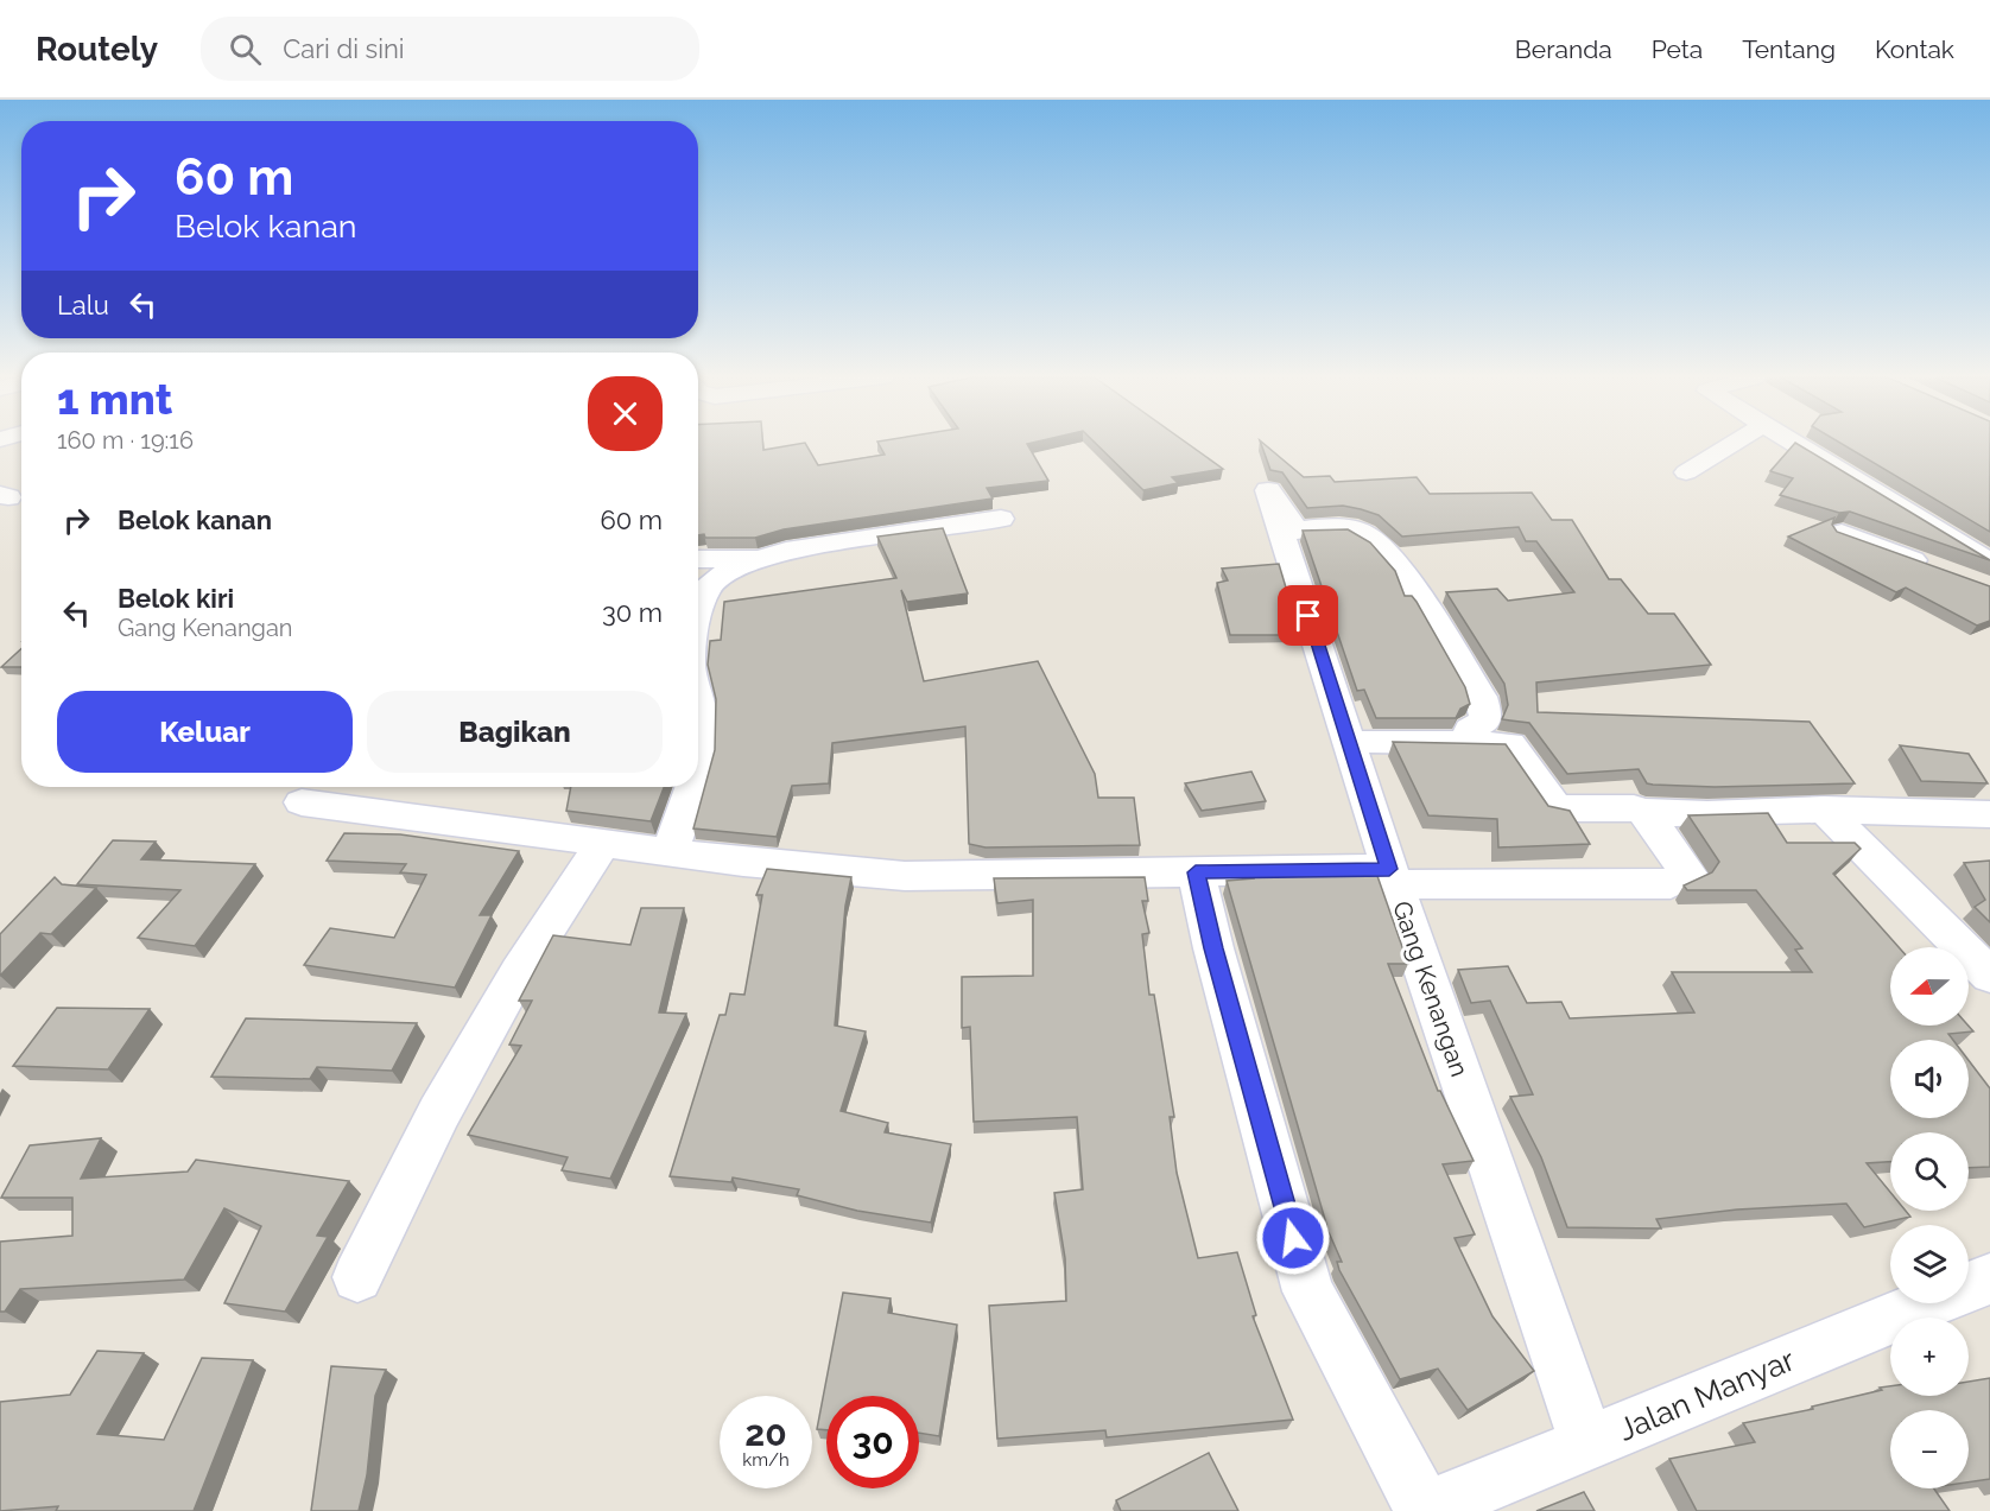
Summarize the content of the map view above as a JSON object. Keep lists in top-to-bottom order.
{
  "streets": {
    "street": ["Gang Kenangan", "Jalan Manyar"]
  },
  "crossings": [
    ["Gang Kenangan", "Jalan Manyar"]
  ],
  "north": "left",
  "page": {
    "header": "Routely",
    "search": "Cari di sini",
    "nav": [
      "Beranda",
      "Peta",
      "Tentang",
      "Kontak"
    ],
    "turn": ["60 m", "Belok kanan"],
    "then": "Lalu",
    "heading": ["1 mnt", "160 m · 19:16"],
    "list": [
      {
        "name": "Belok kanan",
        "value": "60 m"
      },
      {
        "name": "Belok kiri",
        "note": "Gang Kenangan",
        "value": "30 m"
      }
    ],
    "buttons": ["Keluar", "Bagikan"],
    "map_buttons": ["+", "−"],
    "speed": "20 km/h",
    "limit": "30"
  }
}
